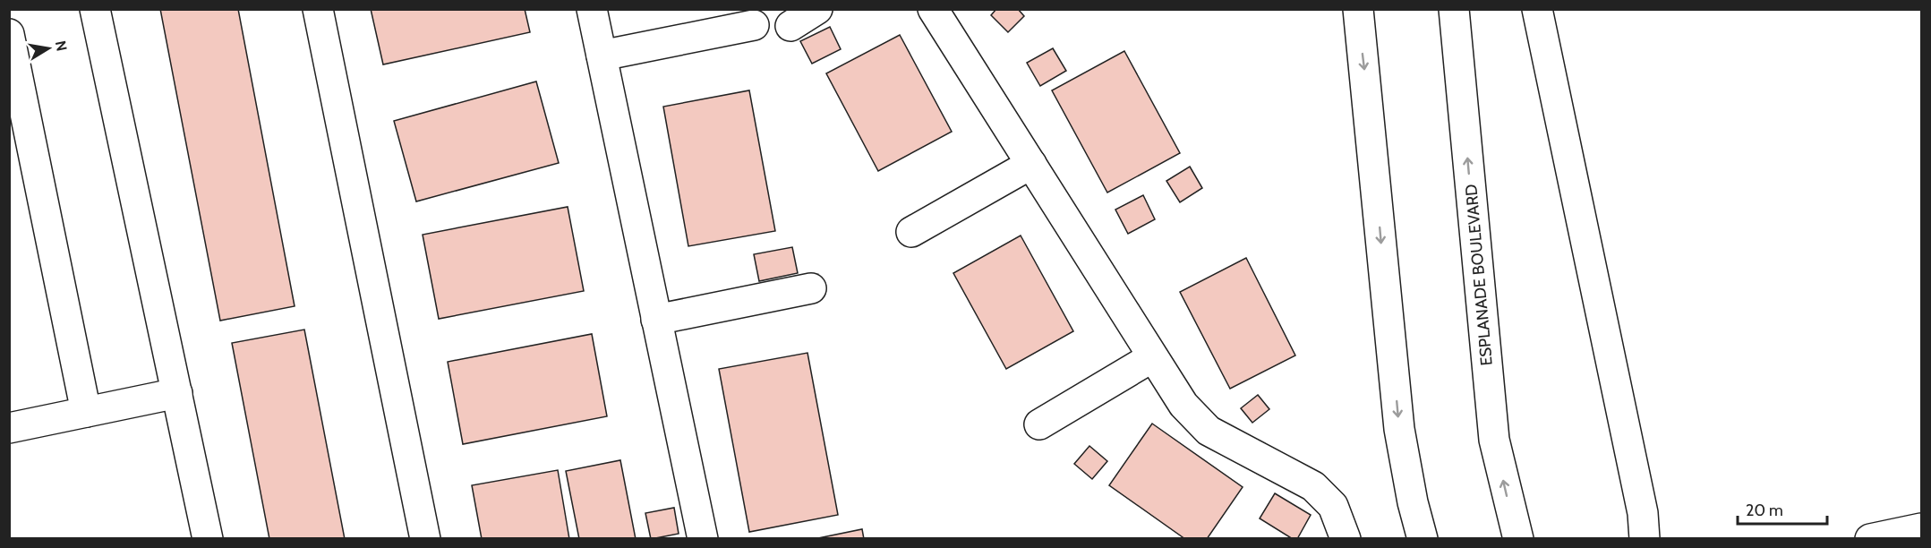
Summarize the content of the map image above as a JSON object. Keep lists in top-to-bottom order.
{
  "streets": {
    "street": ["ESPLANADE BOULEVARD"]
  },
  "scale_bar": "20 m",
  "north": "right"
}
